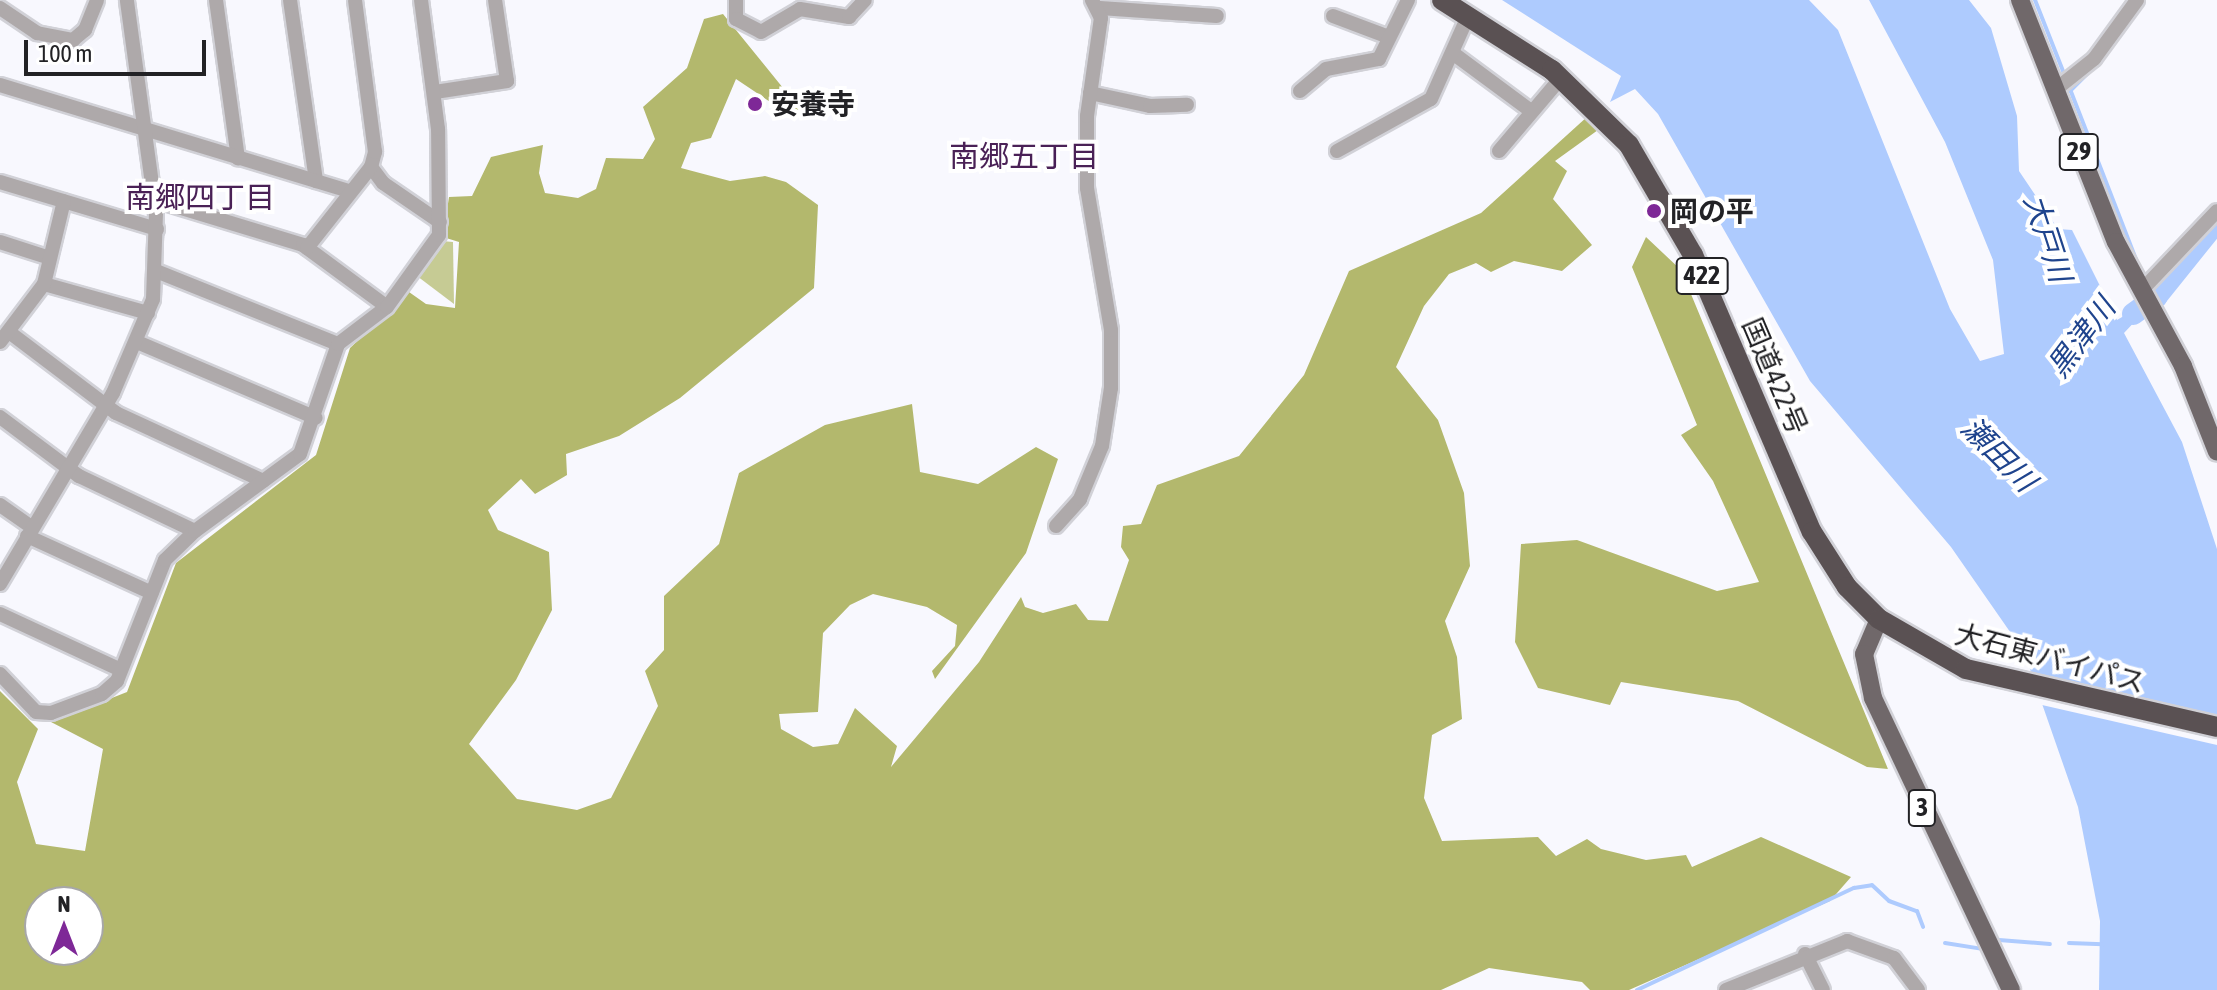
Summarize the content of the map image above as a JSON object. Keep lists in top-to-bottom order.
{
  "streets": {
    "highway": ["422", "国道422号", "大石東バイパス"],
    "main road": ["29", "3"]
  },
  "crossings": [
    ["国道422号", "大石東バイパス"],
    ["国道422号", "3"],
    ["大石東バイパス", "3"]
  ],
  "districts": ["南郷五丁目", "南郷四丁目"],
  "water": ["大戸川", "黒津川", "瀬田川"],
  "places": ["安養寺", "岡の平"],
  "scale_bar": "100 m",
  "north": "top"
}
